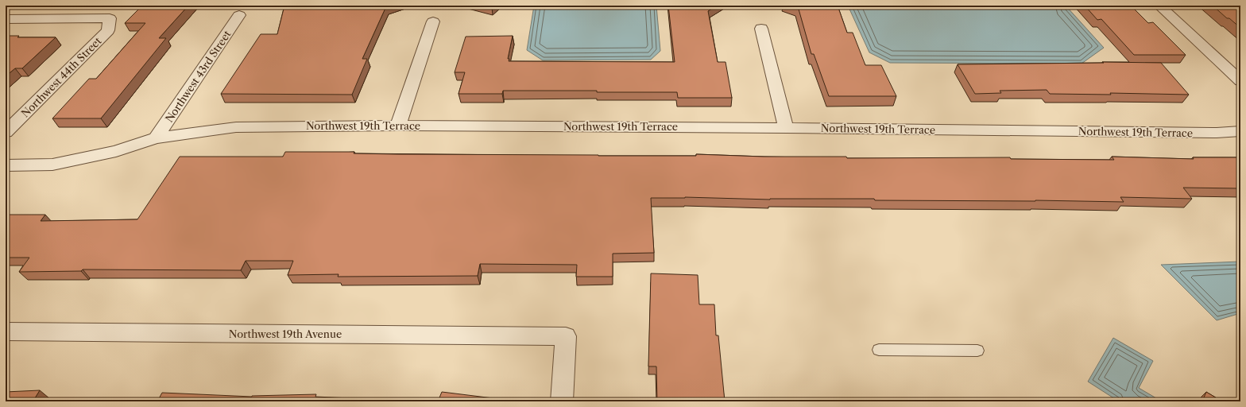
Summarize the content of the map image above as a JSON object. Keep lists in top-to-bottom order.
{
  "streets": {
    "street": [
      "Northwest 43rd Street",
      "Northwest 44th Street",
      "Northwest 19th Terrace",
      "Northwest 19th Avenue"
    ]
  },
  "crossings": [
    ["Northwest 43rd Street", "Northwest 19th Terrace"]
  ]
}
